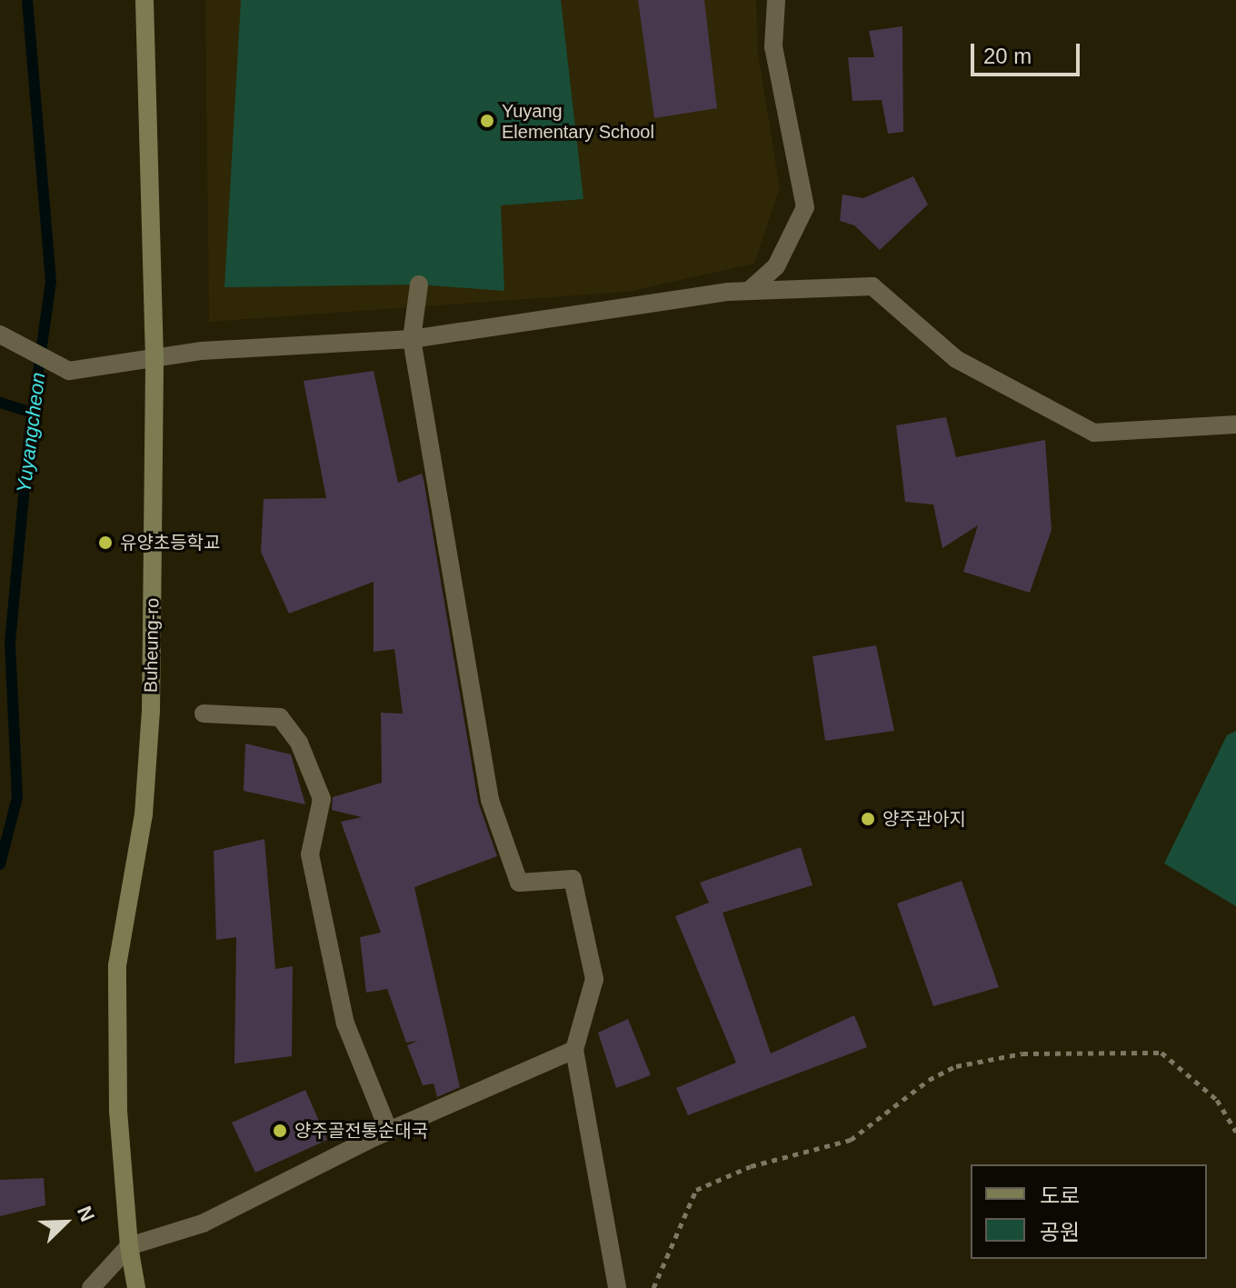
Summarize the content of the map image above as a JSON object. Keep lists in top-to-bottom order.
{
  "streets": {
    "main road": ["Buheung-ro"]
  },
  "water": ["Yuyangcheon"],
  "places": [
    "Yuyang Elementary School",
    "유양초등학교",
    "양주관아지",
    "양주골전통순대국"
  ],
  "legend": ["도로", "공원"],
  "scale_bar": "20 m",
  "north": "top right"
}
